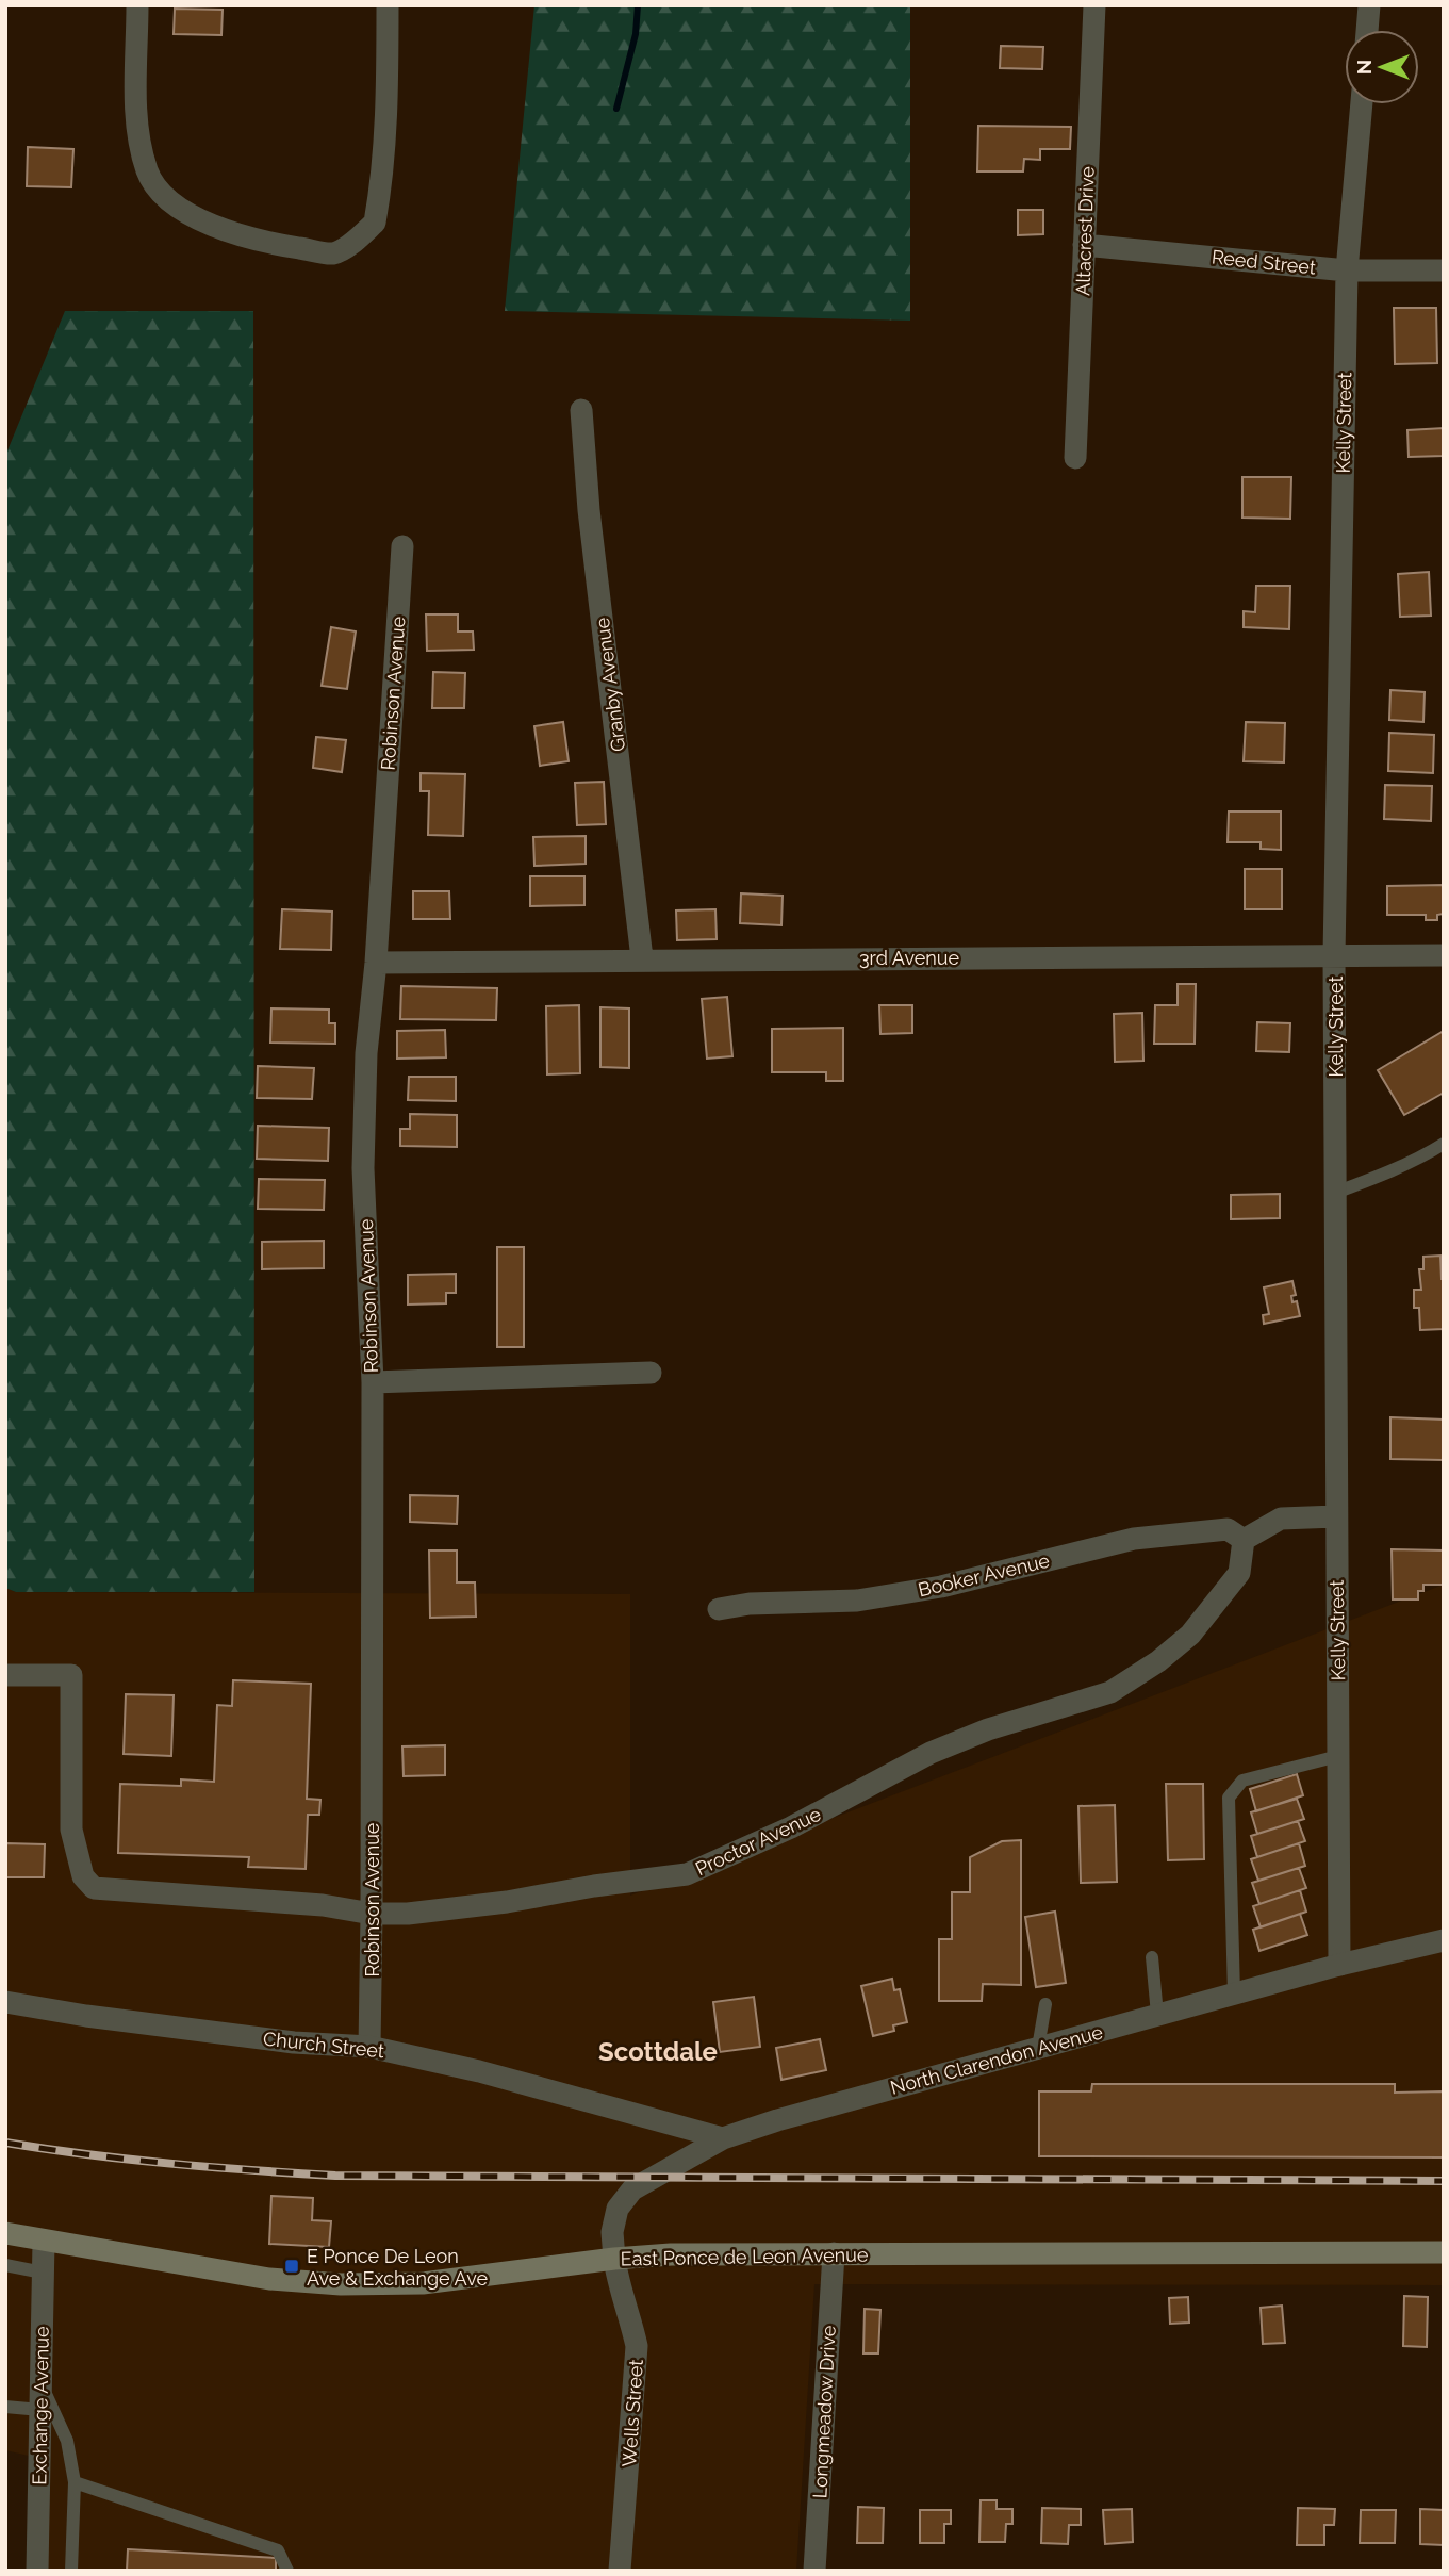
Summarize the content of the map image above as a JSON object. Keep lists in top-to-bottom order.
{
  "streets": {
    "main road": ["East Ponce de Leon Avenue"],
    "street": [
      "Altacrest Drive",
      "Reed Street",
      "Kelly Street",
      "Granby Avenue",
      "Robinson Avenue",
      "3rd Avenue",
      "Booker Avenue",
      "Proctor Avenue",
      "Church Street",
      "North Clarendon Avenue",
      "Exchange Avenue",
      "Longmeadow Drive",
      "Wells Street"
    ]
  },
  "crossings": [
    ["Altacrest Drive", "Reed Street"],
    ["Reed Street", "Kelly Street"],
    ["Kelly Street", "3rd Avenue"],
    ["Kelly Street", "North Clarendon Avenue"],
    ["Granby Avenue", "3rd Avenue"],
    ["Robinson Avenue", "3rd Avenue"],
    ["Robinson Avenue", "Proctor Avenue"],
    ["Robinson Avenue", "Church Street"],
    ["Booker Avenue", "Proctor Avenue"],
    ["Church Street", "North Clarendon Avenue"],
    ["North Clarendon Avenue", "East Ponce de Leon Avenue"],
    ["North Clarendon Avenue", "Wells Street"],
    ["East Ponce de Leon Avenue", "Exchange Avenue"],
    ["East Ponce de Leon Avenue", "Longmeadow Drive"],
    ["East Ponce de Leon Avenue", "Wells Street"]
  ],
  "districts": ["Scottdale"],
  "places": {
    "transit": ["E Ponce De Leon Ave & Exchange Ave"]
  },
  "north": "left"
}
